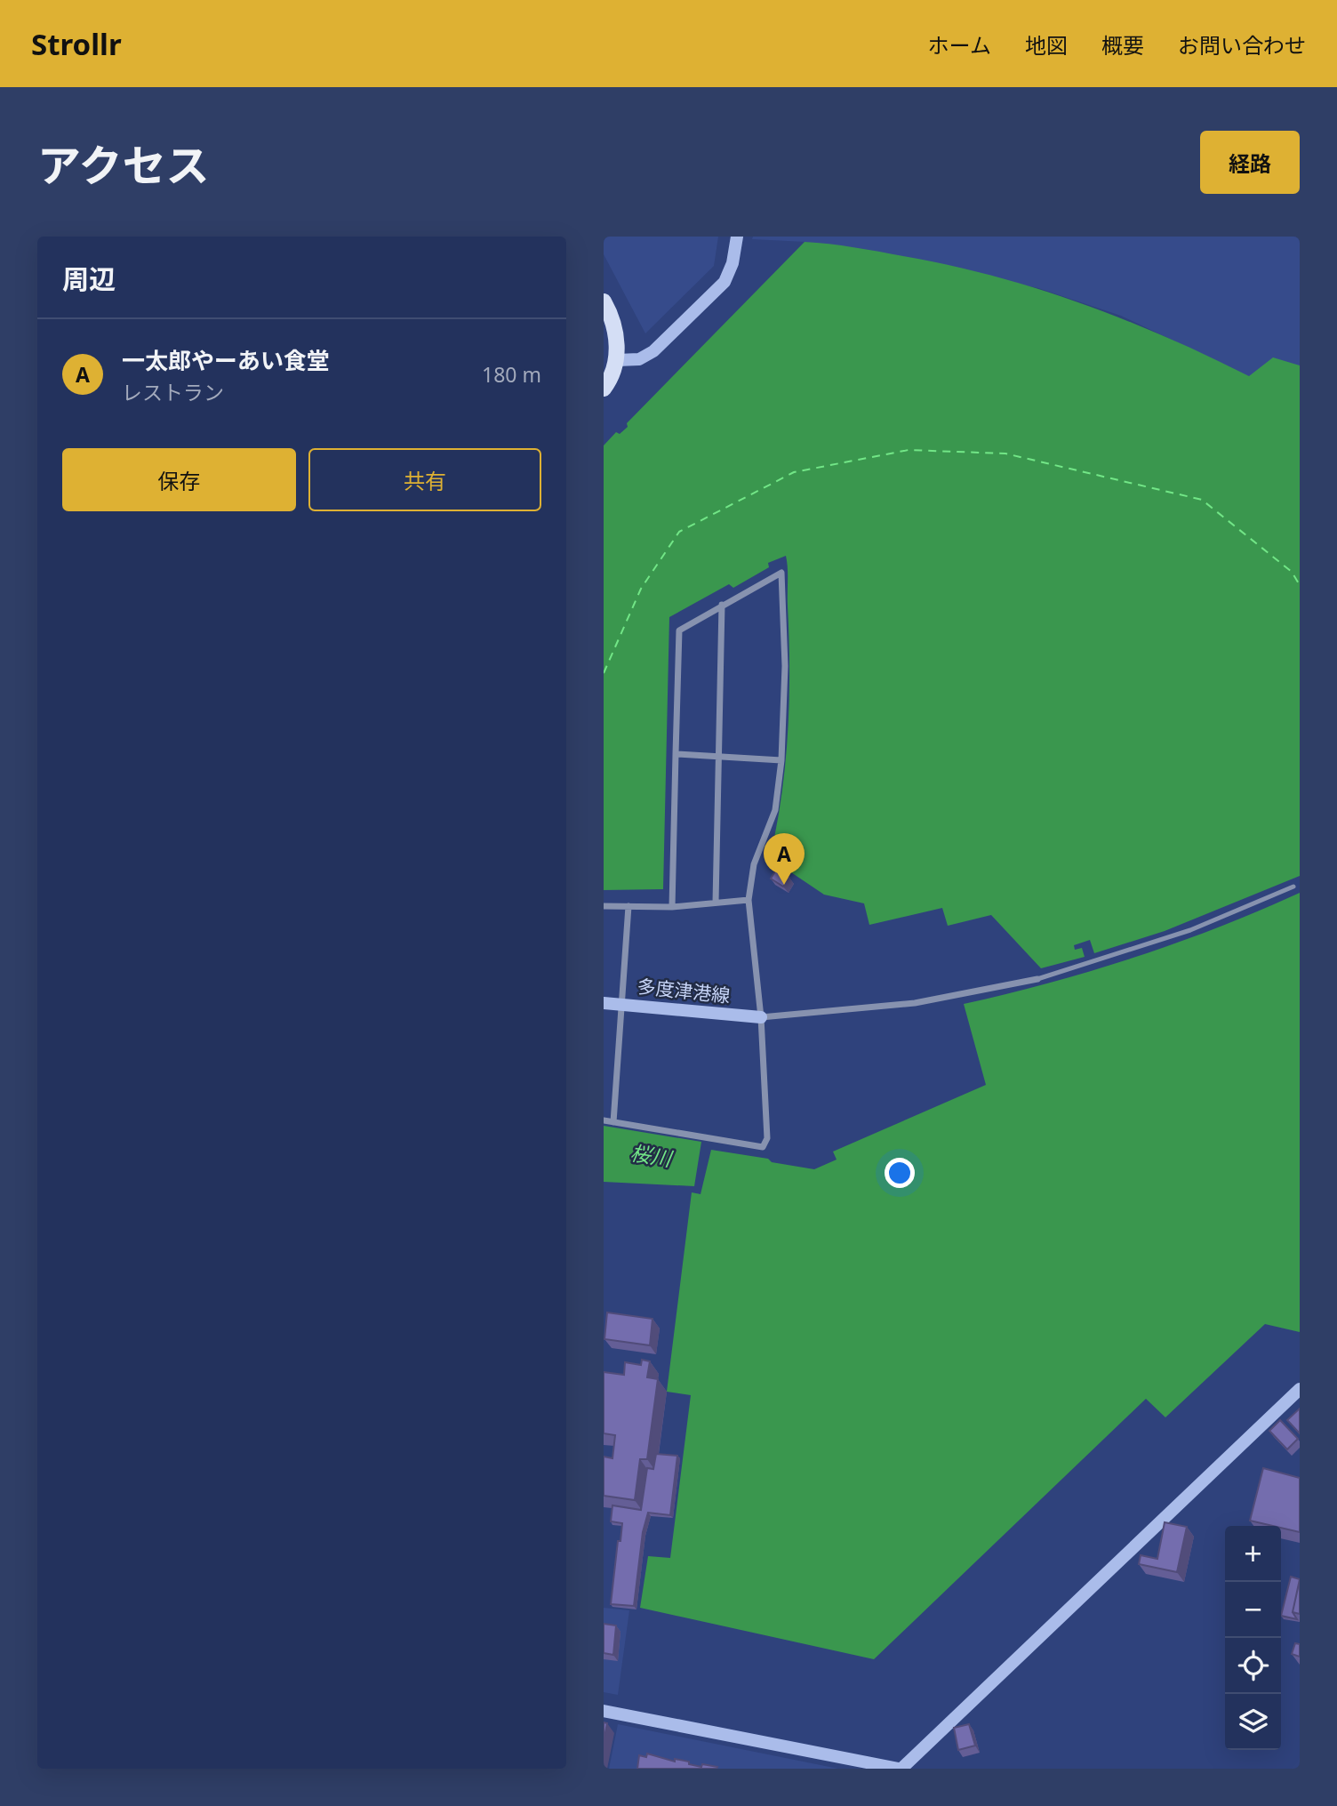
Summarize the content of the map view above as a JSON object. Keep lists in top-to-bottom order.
{
  "streets": {
    "street": ["多度津港線"]
  },
  "water": ["桜川"],
  "page": {
    "header": "Strollr",
    "nav": [
      "ホーム",
      "地図",
      "概要",
      "お問い合わせ"
    ],
    "title": "アクセス",
    "buttons": [
      "経路",
      ["保存", "共有"]
    ],
    "heading": "周辺",
    "list": [
      {
        "mark": "A",
        "name": "一太郎やーあい食堂",
        "note": "レストラン",
        "value": "180 m"
      }
    ],
    "pins": "A",
    "map_buttons": ["+", "−"]
  }
}
